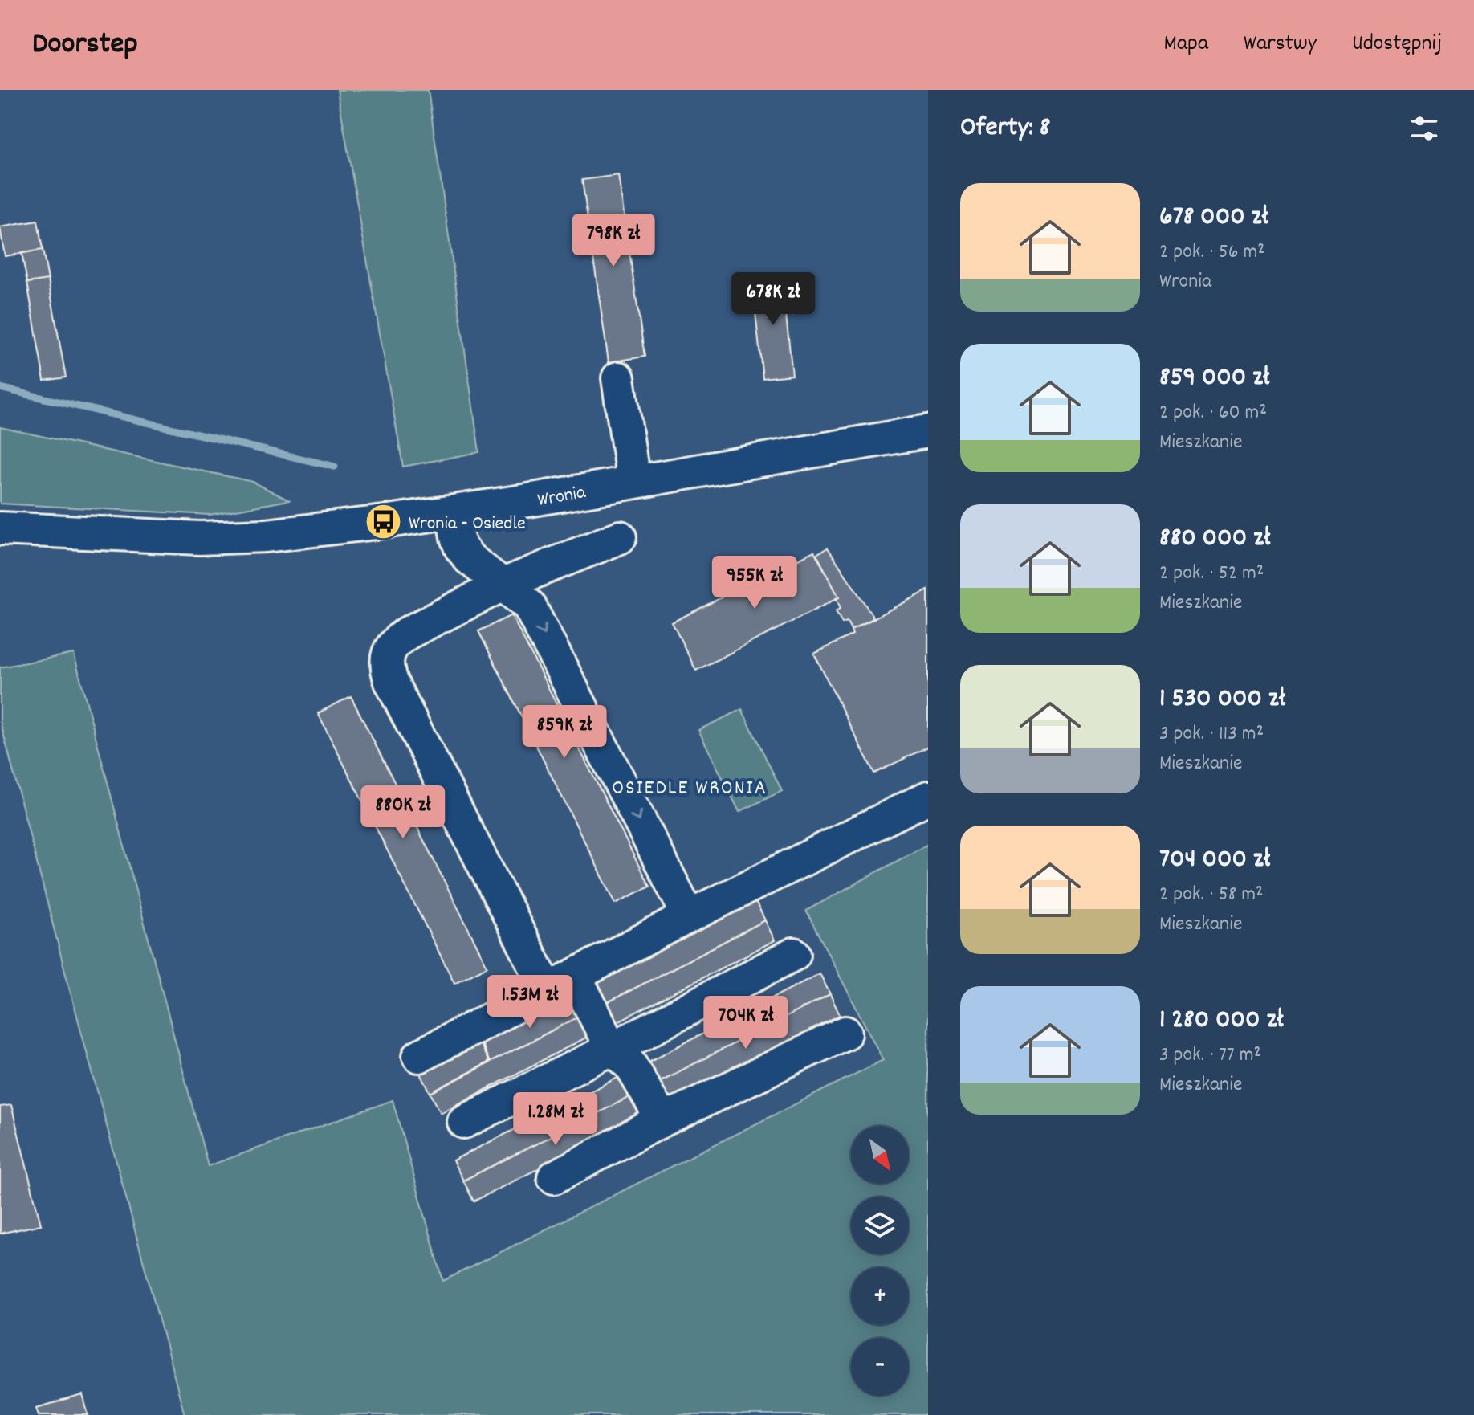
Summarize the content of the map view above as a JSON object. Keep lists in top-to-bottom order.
{
  "streets": {
    "street": ["Wronia"]
  },
  "districts": ["OSIEDLE WRONIA"],
  "places": {
    "bus stop": ["Wronia - Osiedle"]
  },
  "north": "bottom right",
  "page": {
    "header": "Doorstep",
    "nav": ["Mapa", "Warstwy", "Udostępnij"],
    "heading": "Oferty: 8",
    "list": [
      {
        "name": "678 000 zł",
        "note": "2 pok. · 56 m² · Wronia"
      },
      {
        "name": "859 000 zł",
        "note": "2 pok. · 60 m² · Mieszkanie"
      },
      {
        "name": "880 000 zł",
        "note": "2 pok. · 52 m² · Mieszkanie"
      },
      {
        "name": "1 530 000 zł",
        "note": "3 pok. · 113 m² · Mieszkanie"
      },
      {
        "name": "704 000 zł",
        "note": "2 pok. · 58 m² · Mieszkanie"
      },
      {
        "name": "1 280 000 zł",
        "note": "3 pok. · 77 m² · Mieszkanie"
      }
    ],
    "price": [
      "798K zł",
      "678K zł",
      "955K zł",
      "859K zł",
      "880K zł",
      "1.53M zł",
      "704K zł",
      "1.28M zł"
    ],
    "map_buttons": ["+", "−"]
  }
}
